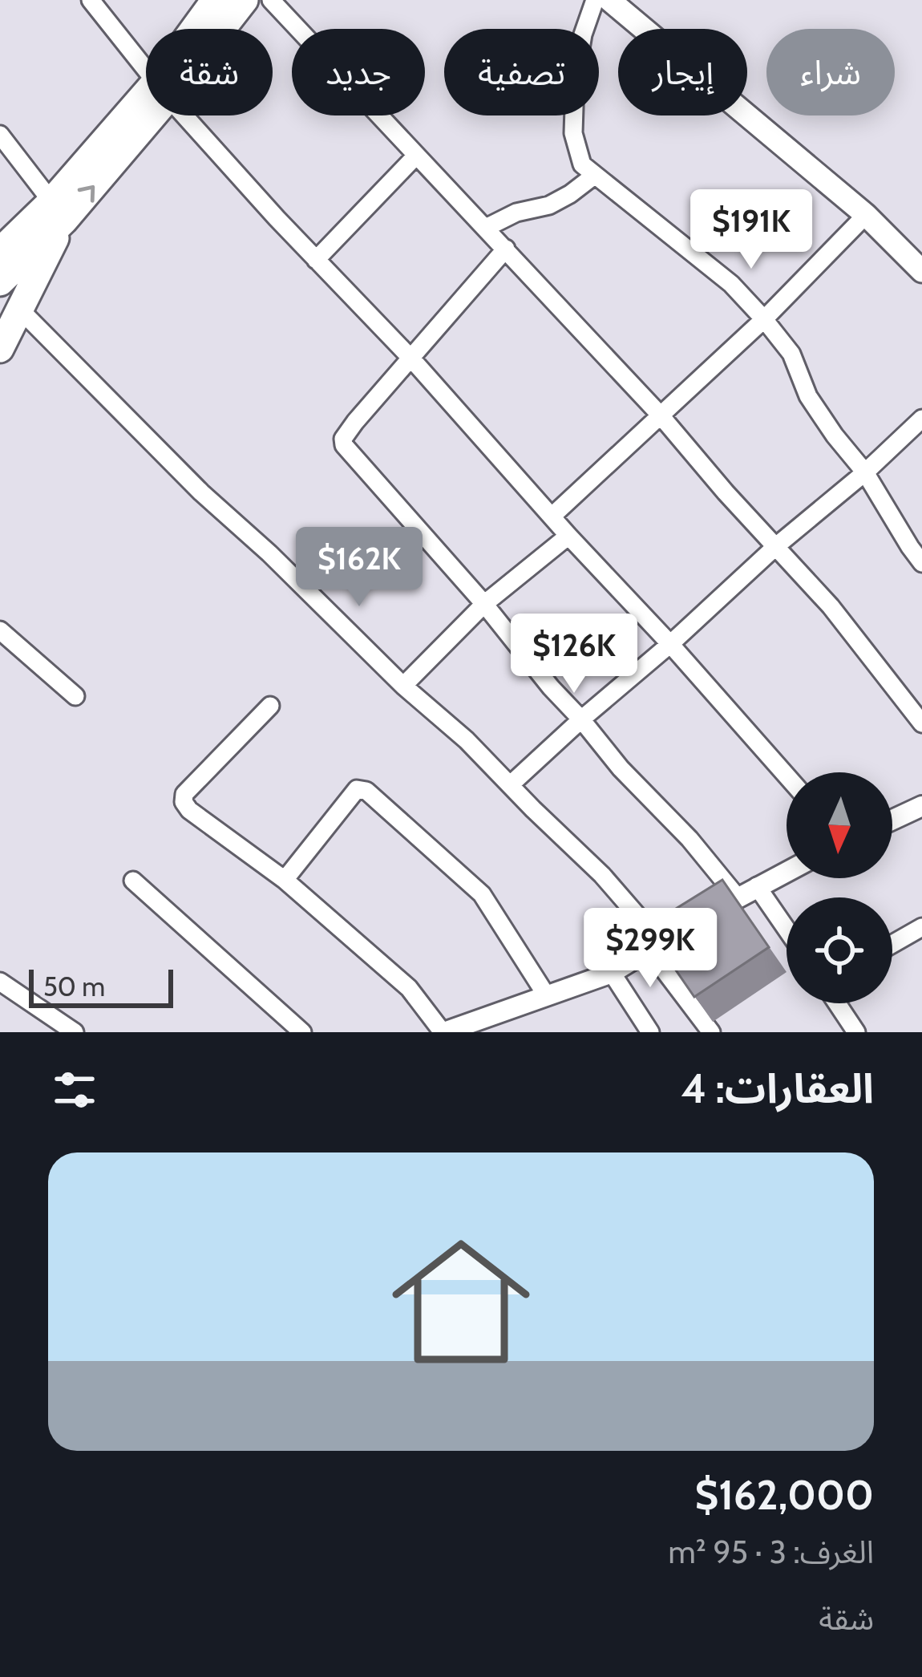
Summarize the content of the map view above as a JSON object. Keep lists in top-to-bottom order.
{
  "scale_bar": "50 m",
  "north": "bottom",
  "page": {
    "chip": [
      "شراء",
      "إيجار",
      "تصفية",
      "جديد",
      "شقة"
    ],
    "price": [
      "$191K",
      "$162K",
      "$126K",
      "$299K"
    ],
    "scale": "50 m",
    "heading": "العقارات: 4",
    "list": [
      {
        "name": "$162,000",
        "note": "الغرف: 3 · 95 m² · شقة"
      }
    ]
  }
}
